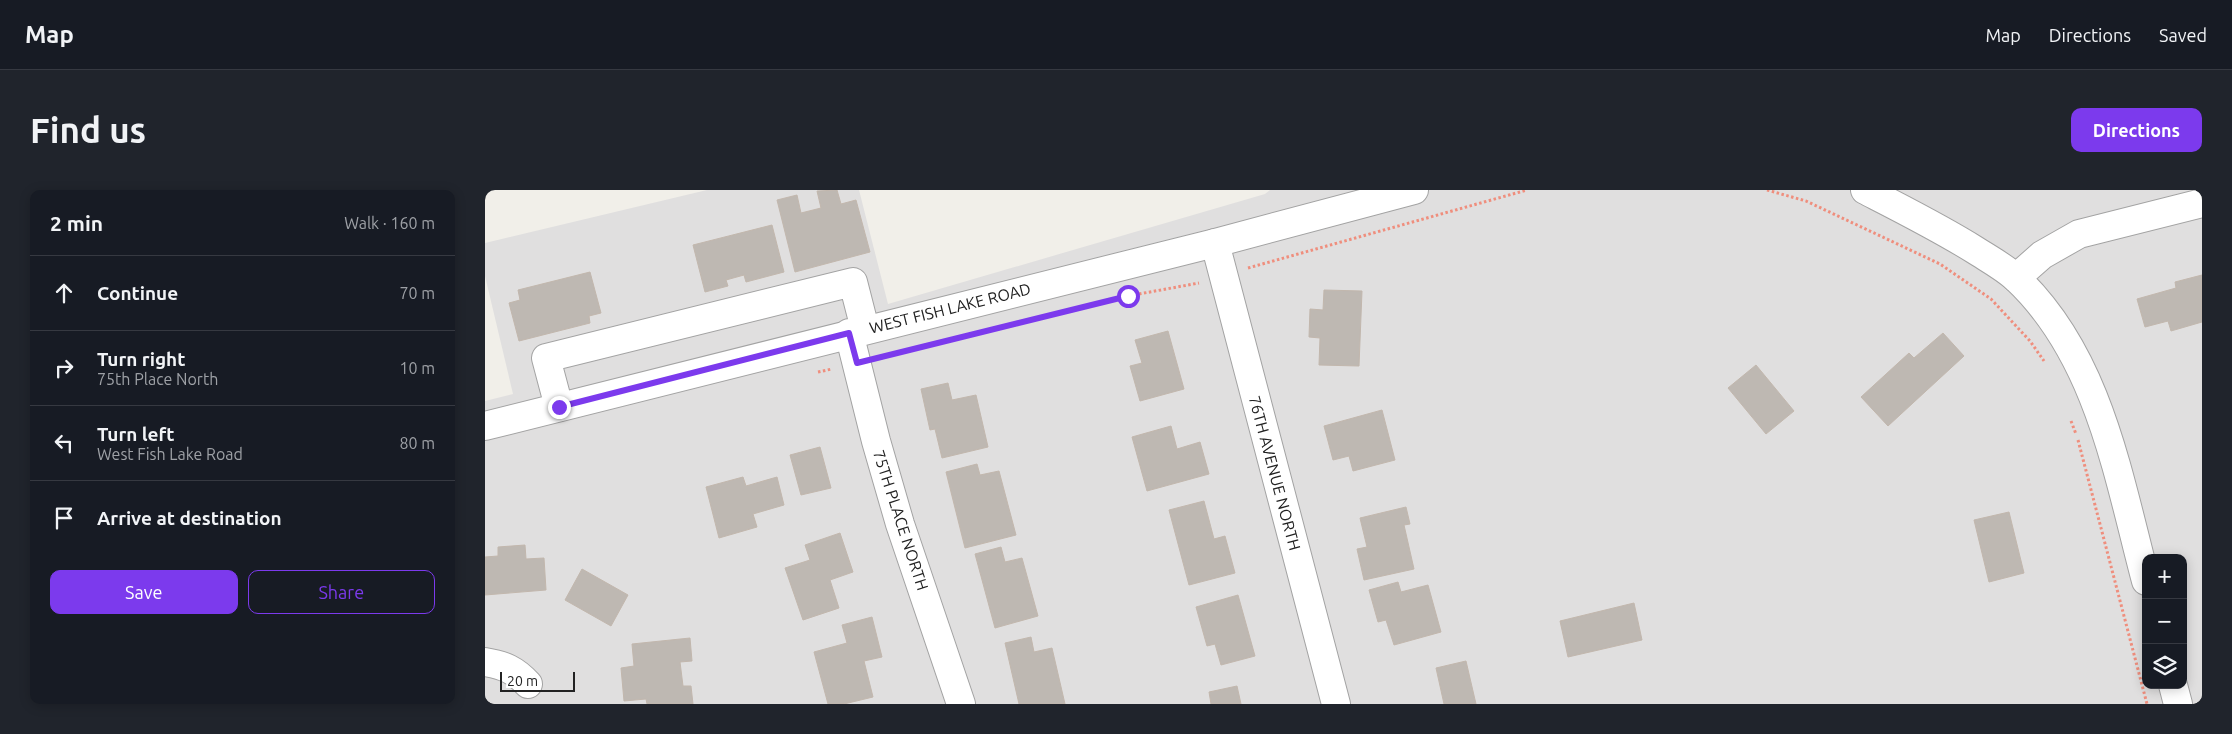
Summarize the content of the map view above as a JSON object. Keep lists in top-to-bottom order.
{
  "streets": {
    "street": ["WEST FISH LAKE ROAD", "76TH AVENUE NORTH", "75TH PLACE NORTH"]
  },
  "crossings": [
    ["WEST FISH LAKE ROAD", "76TH AVENUE NORTH"],
    ["WEST FISH LAKE ROAD", "75TH PLACE NORTH"]
  ],
  "scale_bar": "20 m",
  "page": {
    "header": "Map",
    "nav": ["Map", "Directions", "Saved"],
    "buttons": [
      "Directions",
      ["Save", "Share"]
    ],
    "title": "Find us",
    "heading": ["2 min", "Walk · 160 m"],
    "list": [
      ["Continue", "70 m"],
      ["Turn right", "75th Place North", "10 m"],
      ["Turn left", "West Fish Lake Road", "80 m"],
      "Arrive at destination"
    ],
    "map_buttons": ["+", "−"],
    "scale": "20 m"
  }
}
